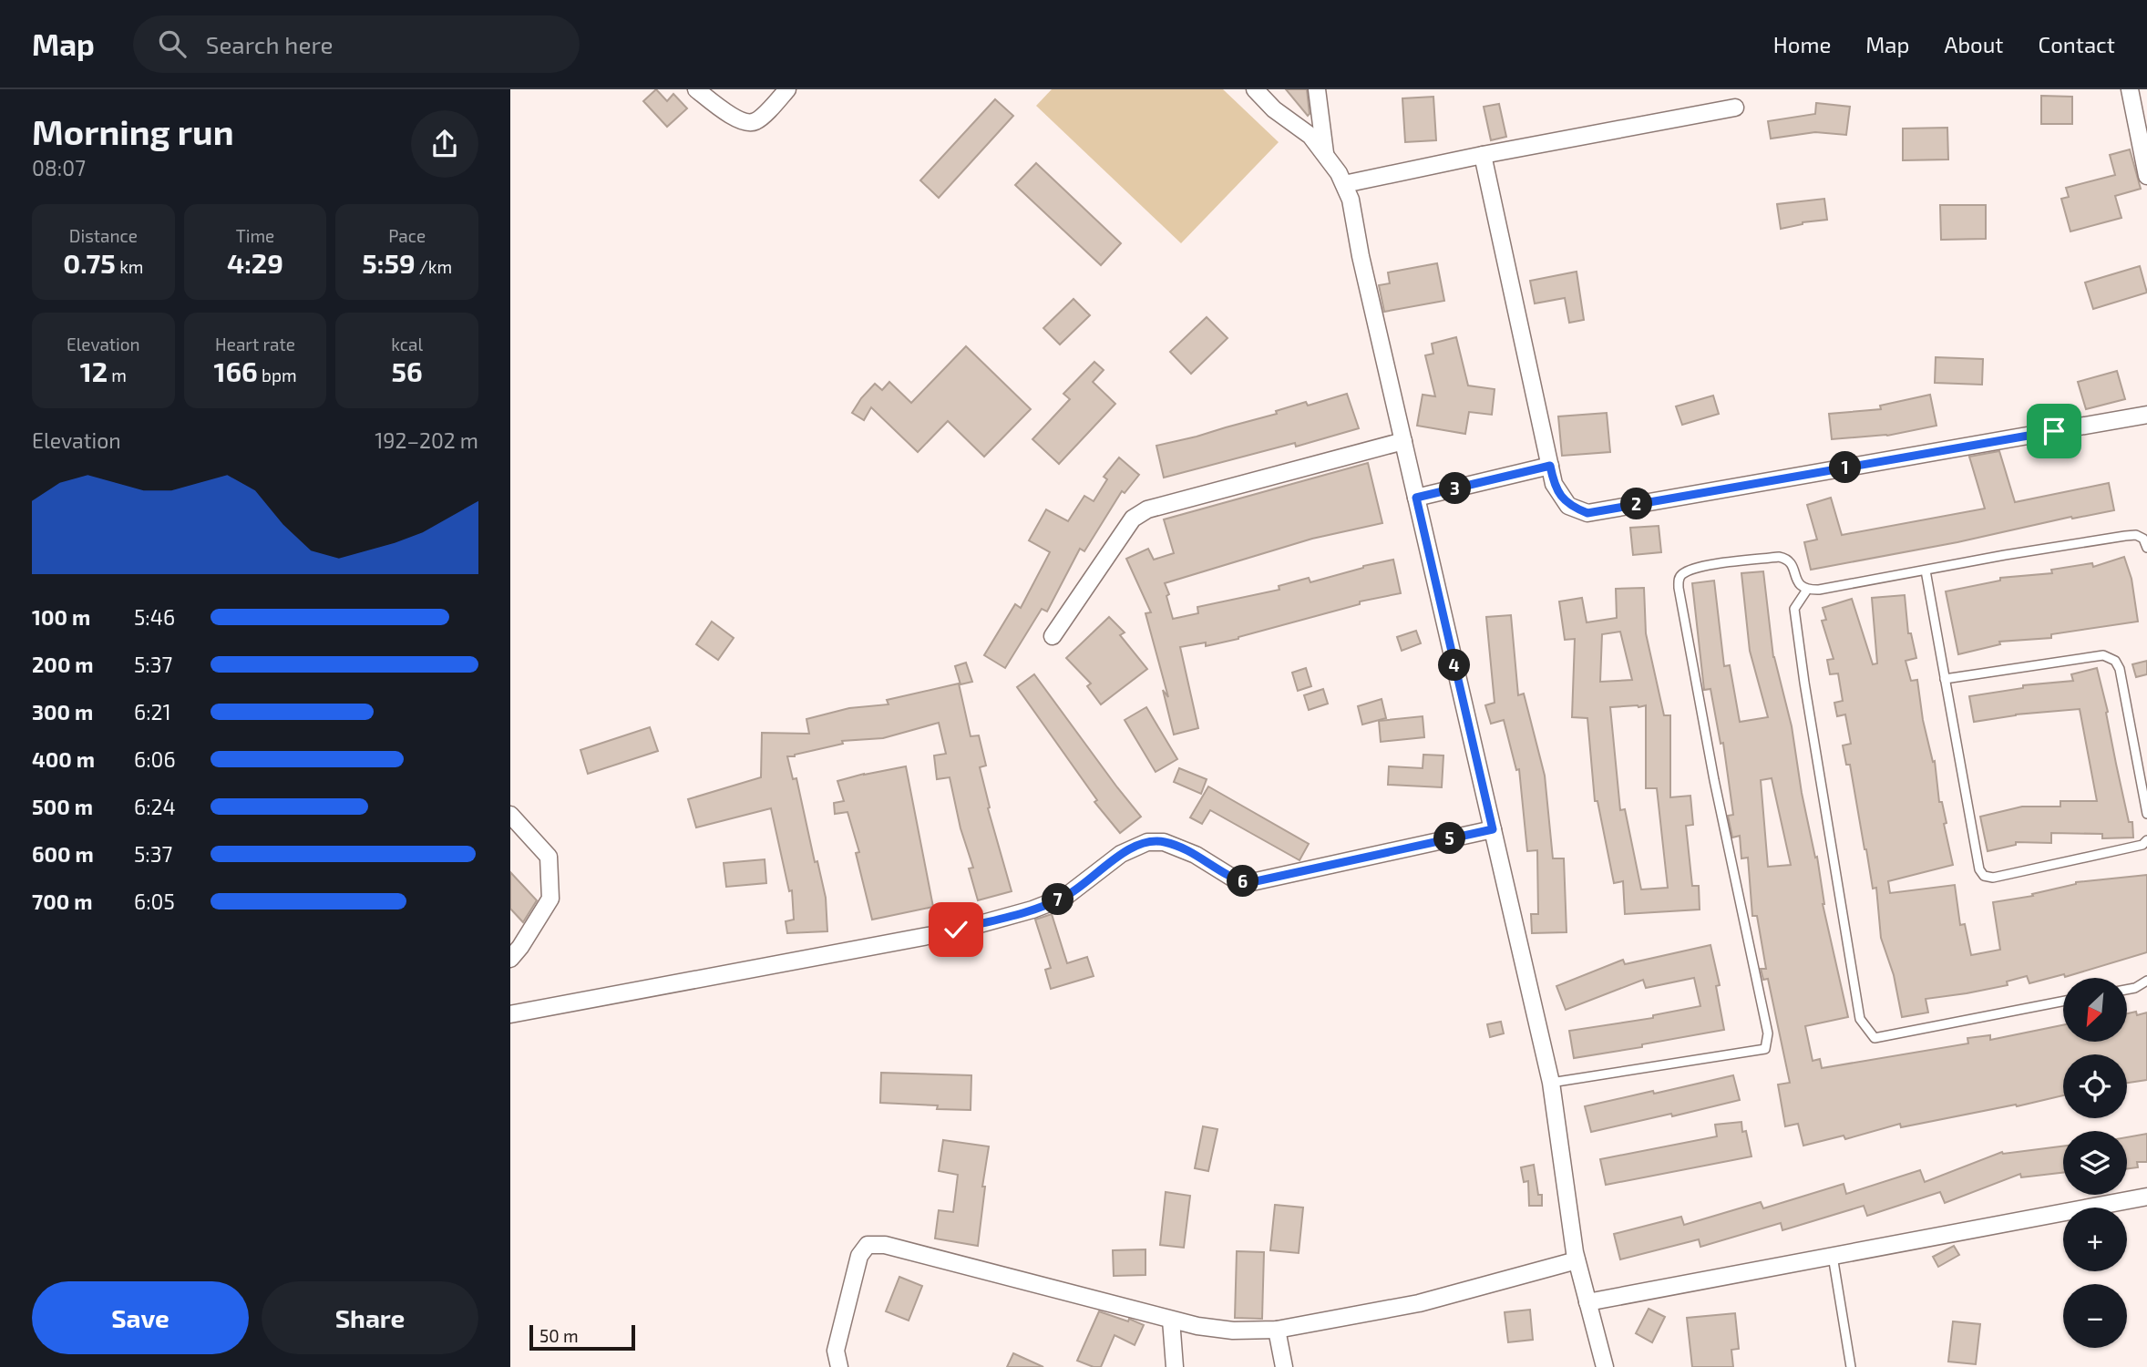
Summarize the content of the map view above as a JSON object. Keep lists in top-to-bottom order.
{
  "scale_bar": "50 m",
  "north": "bottom left",
  "page": {
    "header": "Map",
    "search": "Search here",
    "nav": [
      "Home",
      "Map",
      "About",
      "Contact"
    ],
    "heading": ["Morning run", "08:07"],
    "stats": [
      ["Distance", "0.75 km"],
      ["Time", "4:29"],
      ["Pace", "5:59 /km"],
      ["Elevation", "12 m"],
      ["Heart rate", "166 bpm"],
      ["kcal", "56"]
    ],
    "chart": ["Elevation", "192–202 m"],
    "pins": [
      "1",
      "3",
      "2",
      "4",
      "5",
      "6",
      "7"
    ],
    "list": [
      {
        "name": "100 m",
        "note": "5:46"
      },
      {
        "name": "200 m",
        "note": "5:37"
      },
      {
        "name": "300 m",
        "note": "6:21"
      },
      {
        "name": "400 m",
        "note": "6:06"
      },
      {
        "name": "500 m",
        "note": "6:24"
      },
      {
        "name": "600 m",
        "note": "5:37"
      },
      {
        "name": "700 m",
        "note": "6:05"
      }
    ],
    "map_buttons": ["+", "−"],
    "buttons": ["Save", "Share"],
    "scale": "50 m"
  }
}
